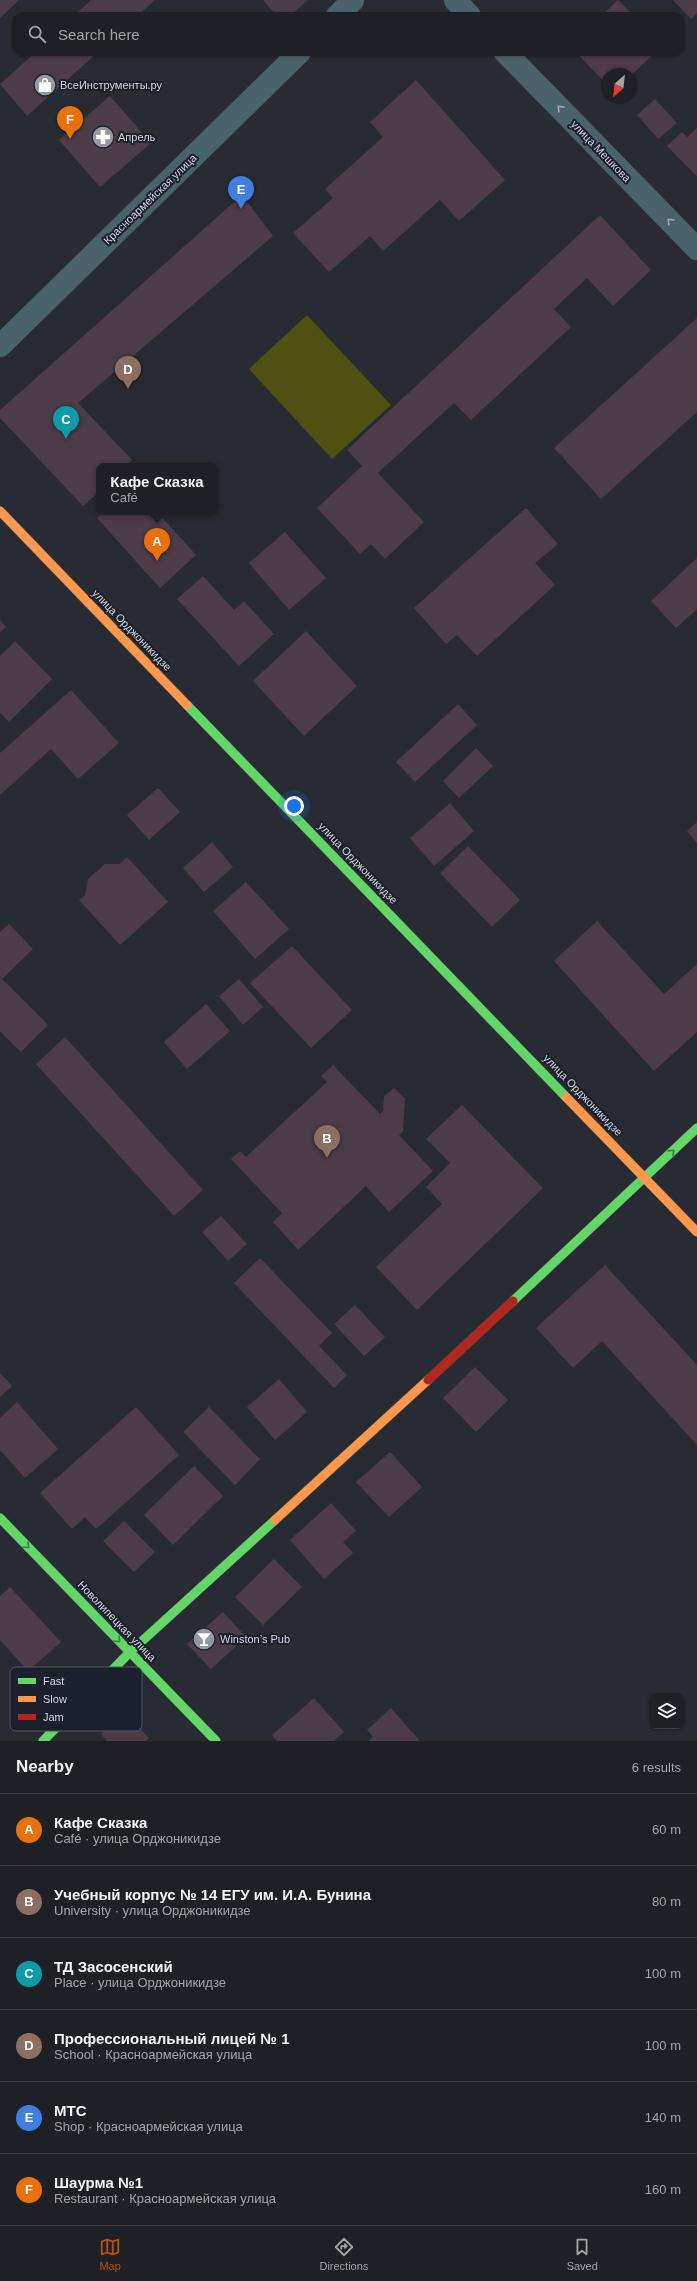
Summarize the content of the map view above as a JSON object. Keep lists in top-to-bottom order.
{
  "streets": {
    "street": [
      "улица Мешкова",
      "Красноармейская улица",
      "улица Орджоникидзе",
      "Новолипецкая улица"
    ]
  },
  "one_way": ["улица Мешкова", "Новолипецкая улица"],
  "places": {
    "shop": ["ВсеИнструменты.ру"],
    "pharmacy": ["Апрель"],
    "bar": ["Winston’s Pub"]
  },
  "legend": ["Fast", "Slow", "Jam"],
  "north": "bottom left",
  "page": {
    "search": "Search here",
    "pins": [
      "F",
      "E",
      "D",
      "C",
      "A",
      "B"
    ],
    "popup": ["Кафе Сказка", "Café"],
    "heading": ["Nearby", "6 results"],
    "list": [
      {
        "mark": "A",
        "name": "Кафе Сказка",
        "note": "Café · улица Орджоникидзе",
        "value": "60 m"
      },
      {
        "mark": "B",
        "name": "Учебный корпус № 14 ЕГУ им. И.А. Бунина",
        "note": "University · улица Орджоникидзе",
        "value": "80 m"
      },
      {
        "mark": "C",
        "name": "ТД Засосенский",
        "note": "Place · улица Орджоникидзе",
        "value": "100 m"
      },
      {
        "mark": "D",
        "name": "Профессиональный лицей № 1",
        "note": "School · Красноармейская улица",
        "value": "100 m"
      },
      {
        "mark": "E",
        "name": "МТС",
        "note": "Shop · Красноармейская улица",
        "value": "140 m"
      },
      {
        "mark": "F",
        "name": "Шаурма №1",
        "note": "Restaurant · Красноармейская улица",
        "value": "160 m"
      }
    ],
    "nav": ["Map", "Directions", "Saved"]
  }
}
